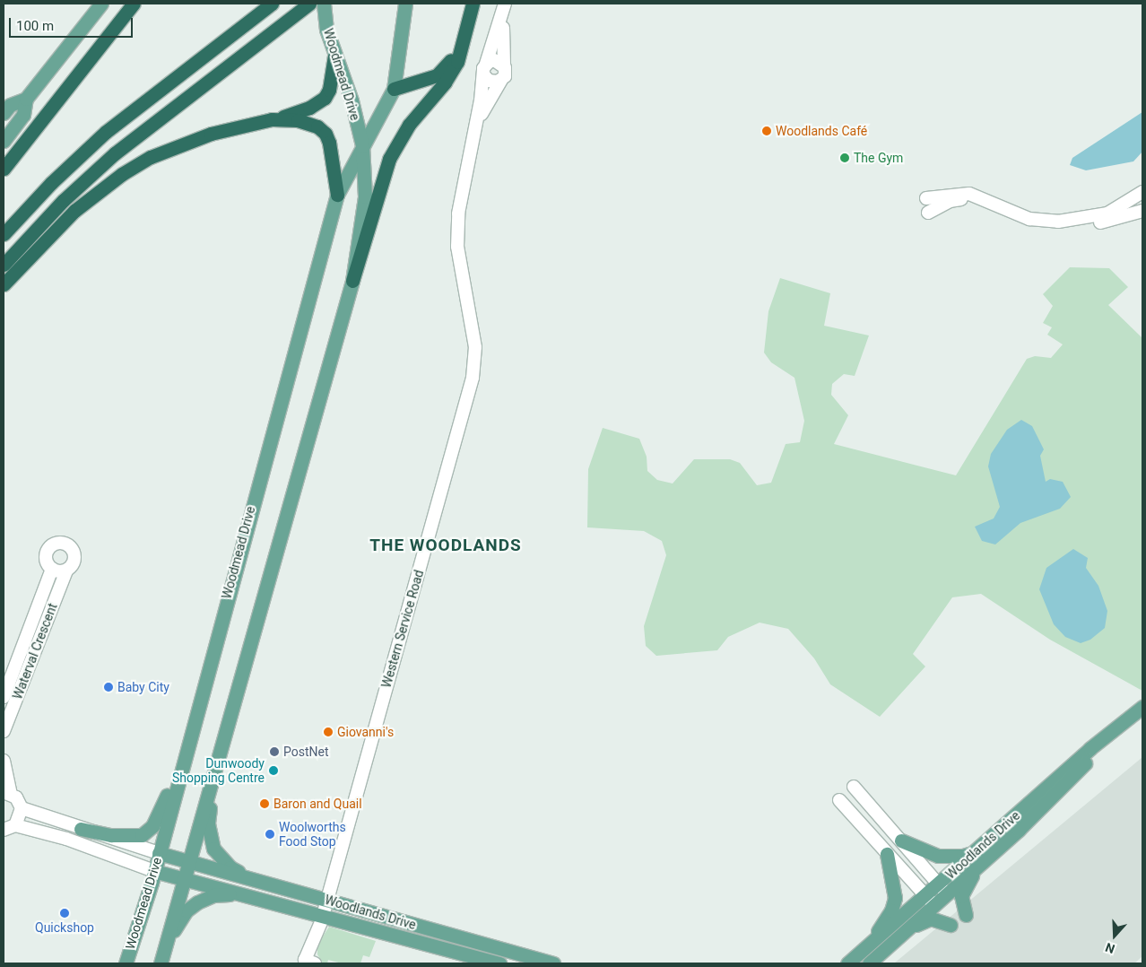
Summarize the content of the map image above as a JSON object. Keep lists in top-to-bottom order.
{
  "streets": {
    "main road": ["Woodmead Drive", "Woodlands Drive"],
    "street": ["Western Service Road", "Waterval Crescent"]
  },
  "crossings": [
    ["Woodmead Drive", "Woodlands Drive"],
    ["Western Service Road", "Woodlands Drive"]
  ],
  "districts": ["THE WOODLANDS"],
  "places": [
    "Woodlands Café",
    "The Gym",
    "Baby City",
    "Giovanni's",
    "PostNet",
    "Dunwoody Shopping Centre",
    "Baron and Quail",
    "Woolworths Food Stop",
    "Quickshop"
  ],
  "scale_bar": "100 m",
  "north": "bottom"
}
